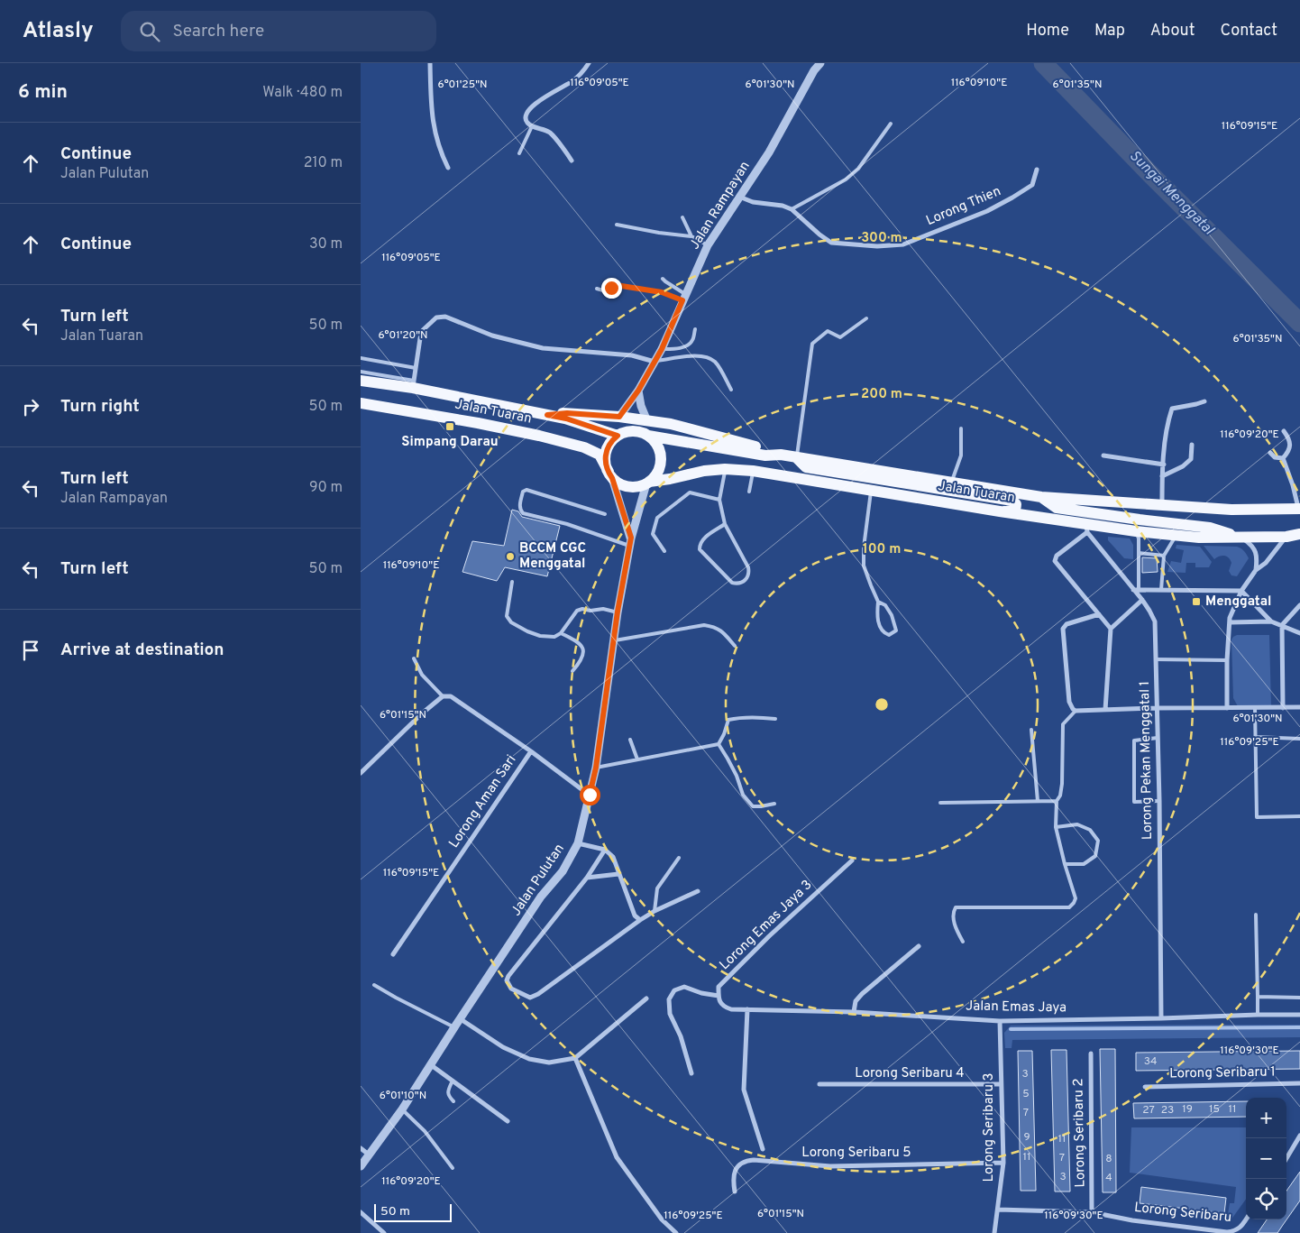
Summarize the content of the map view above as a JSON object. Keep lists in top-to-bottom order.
{
  "streets": {
    "main road": ["Jalan Tuaran"],
    "street": [
      "Jalan Rampayan",
      "Lorong Thien",
      "Lorong Pekan Menggatal 1",
      "Lorong Aman Sari",
      "Jalan Pulutan",
      "Lorong Emas Jaya 3",
      "Jalan Emas Jaya",
      "Lorong Seribaru 4",
      "Lorong Seribaru 1",
      "Lorong Seribaru 3",
      "Lorong Seribaru 2",
      "Lorong Seribaru 5",
      "Lorong Seribaru"
    ]
  },
  "crossings": [
    ["Jalan Rampayan", "Lorong Thien"],
    ["Jalan Tuaran", "Lorong Pekan Menggatal 1"],
    ["Jalan Tuaran", "Jalan Pulutan"],
    ["Lorong Pekan Menggatal 1", "Jalan Emas Jaya"],
    ["Lorong Emas Jaya 3", "Jalan Emas Jaya"],
    ["Jalan Emas Jaya", "Lorong Seribaru 3"],
    ["Lorong Seribaru 4", "Lorong Seribaru 3"],
    ["Lorong Seribaru 3", "Lorong Seribaru 5"],
    ["Lorong Seribaru 3", "Lorong Seribaru"],
    ["Lorong Seribaru 2", "Lorong Seribaru"]
  ],
  "water": ["Sungai Menggatal"],
  "places": {
    "transit": ["Simpang Darau", "Menggatal"],
    "other": ["BCCM CGC Menggatal"]
  },
  "house_numbers": [
    "34",
    "3",
    "5",
    "19",
    "15",
    "11",
    "27",
    "23",
    "7",
    "9",
    "11",
    "11",
    "7",
    "8",
    "3",
    "4"
  ],
  "scale_bar": "50 m",
  "page": {
    "header": "Atlasly",
    "search": "Search here",
    "nav": [
      "Home",
      "Map",
      "About",
      "Contact"
    ],
    "heading": ["6 min", "Walk · 480 m"],
    "list": [
      ["Continue", "Jalan Pulutan", "210 m"],
      ["Continue", "30 m"],
      ["Turn left", "Jalan Tuaran", "50 m"],
      ["Turn right", "50 m"],
      ["Turn left", "Jalan Rampayan", "90 m"],
      ["Turn left", "50 m"],
      "Arrive at destination"
    ],
    "map_buttons": ["+", "−"],
    "scale": "50 m"
  },
  "coordinates": [
    "116°09'10\"E",
    "116°09'05\"E",
    "6°01'25\"N",
    "6°01'30\"N",
    "6°01'35\"N",
    "116°09'15\"E",
    "6°01'20\"N",
    "116°09'20\"E",
    "6°01'15\"N",
    "116°09'25\"E",
    "116°09'30\"E",
    "6°01'10\"N"
  ],
  "rings": ["300 m", "200 m", "100 m"]
}
